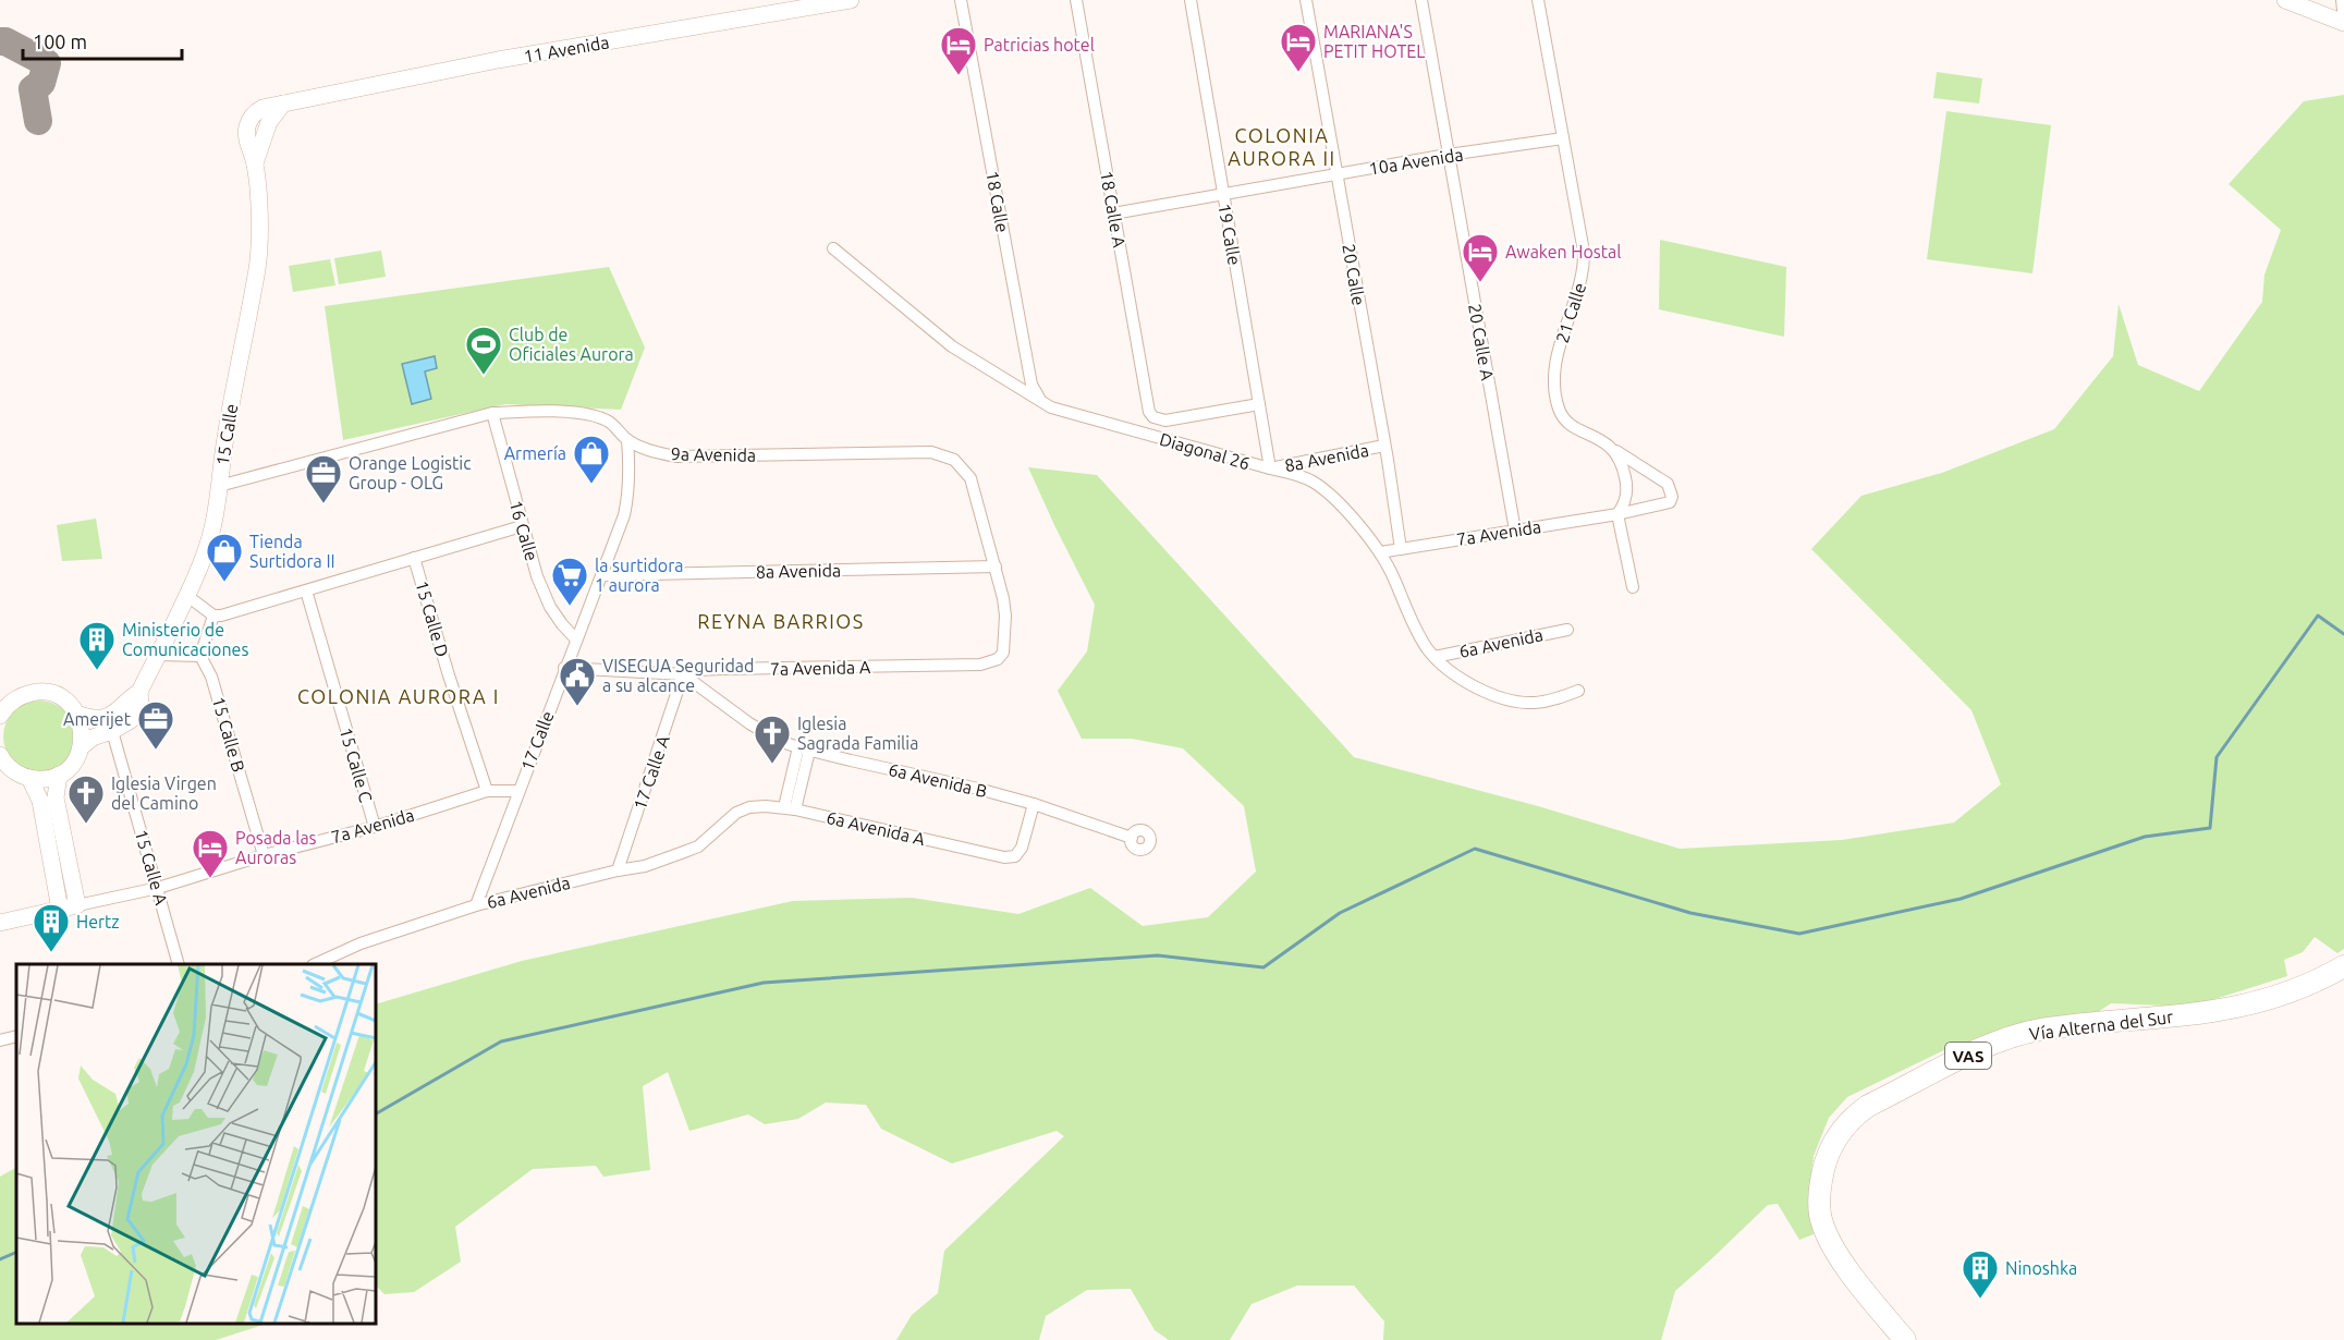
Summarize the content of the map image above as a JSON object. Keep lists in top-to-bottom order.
{
  "streets": {
    "highway": ["Vía Alterna del Sur", "VAS"],
    "main road": ["11 Avenida", "15 Calle", "7a Avenida"],
    "street": [
      "10a Avenida",
      "18 Calle",
      "18 Calle A",
      "19 Calle",
      "20 Calle",
      "21 Calle",
      "20 Calle A",
      "Diagonal 26",
      "9a Avenida",
      "8a Avenida",
      "16 Calle",
      "15 Calle D",
      "6a Avenida",
      "7a Avenida A",
      "15 Calle B",
      "17 Calle",
      "15 Calle C",
      "17 Calle A",
      "6a Avenida B",
      "6a Avenida A",
      "15 Calle A"
    ]
  },
  "crossings": [
    ["11 Avenida", "15 Calle"],
    ["10a Avenida", "18 Calle A"],
    ["10a Avenida", "19 Calle"],
    ["10a Avenida", "20 Calle"],
    ["10a Avenida", "21 Calle"],
    ["10a Avenida", "20 Calle A"],
    ["18 Calle", "Diagonal 26"],
    ["18 Calle A", "19 Calle"],
    ["19 Calle", "Diagonal 26"],
    ["19 Calle", "8a Avenida"],
    ["20 Calle", "8a Avenida"],
    ["20 Calle", "7a Avenida"],
    ["21 Calle", "7a Avenida"],
    ["20 Calle A", "7a Avenida"],
    ["15 Calle", "9a Avenida"],
    ["15 Calle", "15 Calle A"],
    ["Diagonal 26", "8a Avenida"],
    ["Diagonal 26", "7a Avenida"],
    ["Diagonal 26", "6a Avenida"],
    ["9a Avenida", "8a Avenida"],
    ["9a Avenida", "16 Calle"],
    ["9a Avenida", "7a Avenida A"],
    ["9a Avenida", "17 Calle"],
    ["8a Avenida", "7a Avenida A"],
    ["8a Avenida", "17 Calle"],
    ["16 Calle", "17 Calle"],
    ["7a Avenida", "15 Calle D"],
    ["7a Avenida", "15 Calle B"],
    ["7a Avenida", "17 Calle"],
    ["7a Avenida", "15 Calle C"],
    ["7a Avenida", "15 Calle A"],
    ["6a Avenida", "17 Calle"],
    ["6a Avenida", "17 Calle A"],
    ["6a Avenida", "6a Avenida A"],
    ["7a Avenida A", "17 Calle"],
    ["7a Avenida A", "17 Calle A"],
    ["7a Avenida A", "6a Avenida B"],
    ["17 Calle A", "6a Avenida B"],
    ["6a Avenida B", "6a Avenida A"]
  ],
  "districts": ["COLONIA AURORA II", "REYNA BARRIOS", "COLONIA AURORA I"],
  "places": {
    "hotel": [
      "MARIANA'S PETIT HOTEL",
      "Patricias hotel",
      "Awaken Hostal",
      "Posada las Auroras"
    ],
    "sports": ["Club de Oficiales Aurora"],
    "shop": ["Armería", "Tienda Surtidora II"],
    "office": ["Orange Logistic Group - OLG", "Amerijet"],
    "supermarket": ["la surtidora 1 aurora"],
    "building": ["Ministerio de Comunicaciones", "Hertz", "Ninoshka"],
    "public building": ["VISEGUA Seguridad a su alcance"],
    "church": ["Iglesia Sagrada Familia", "Iglesia Virgen del Camino"]
  },
  "scale_bar": "100 m"
}
